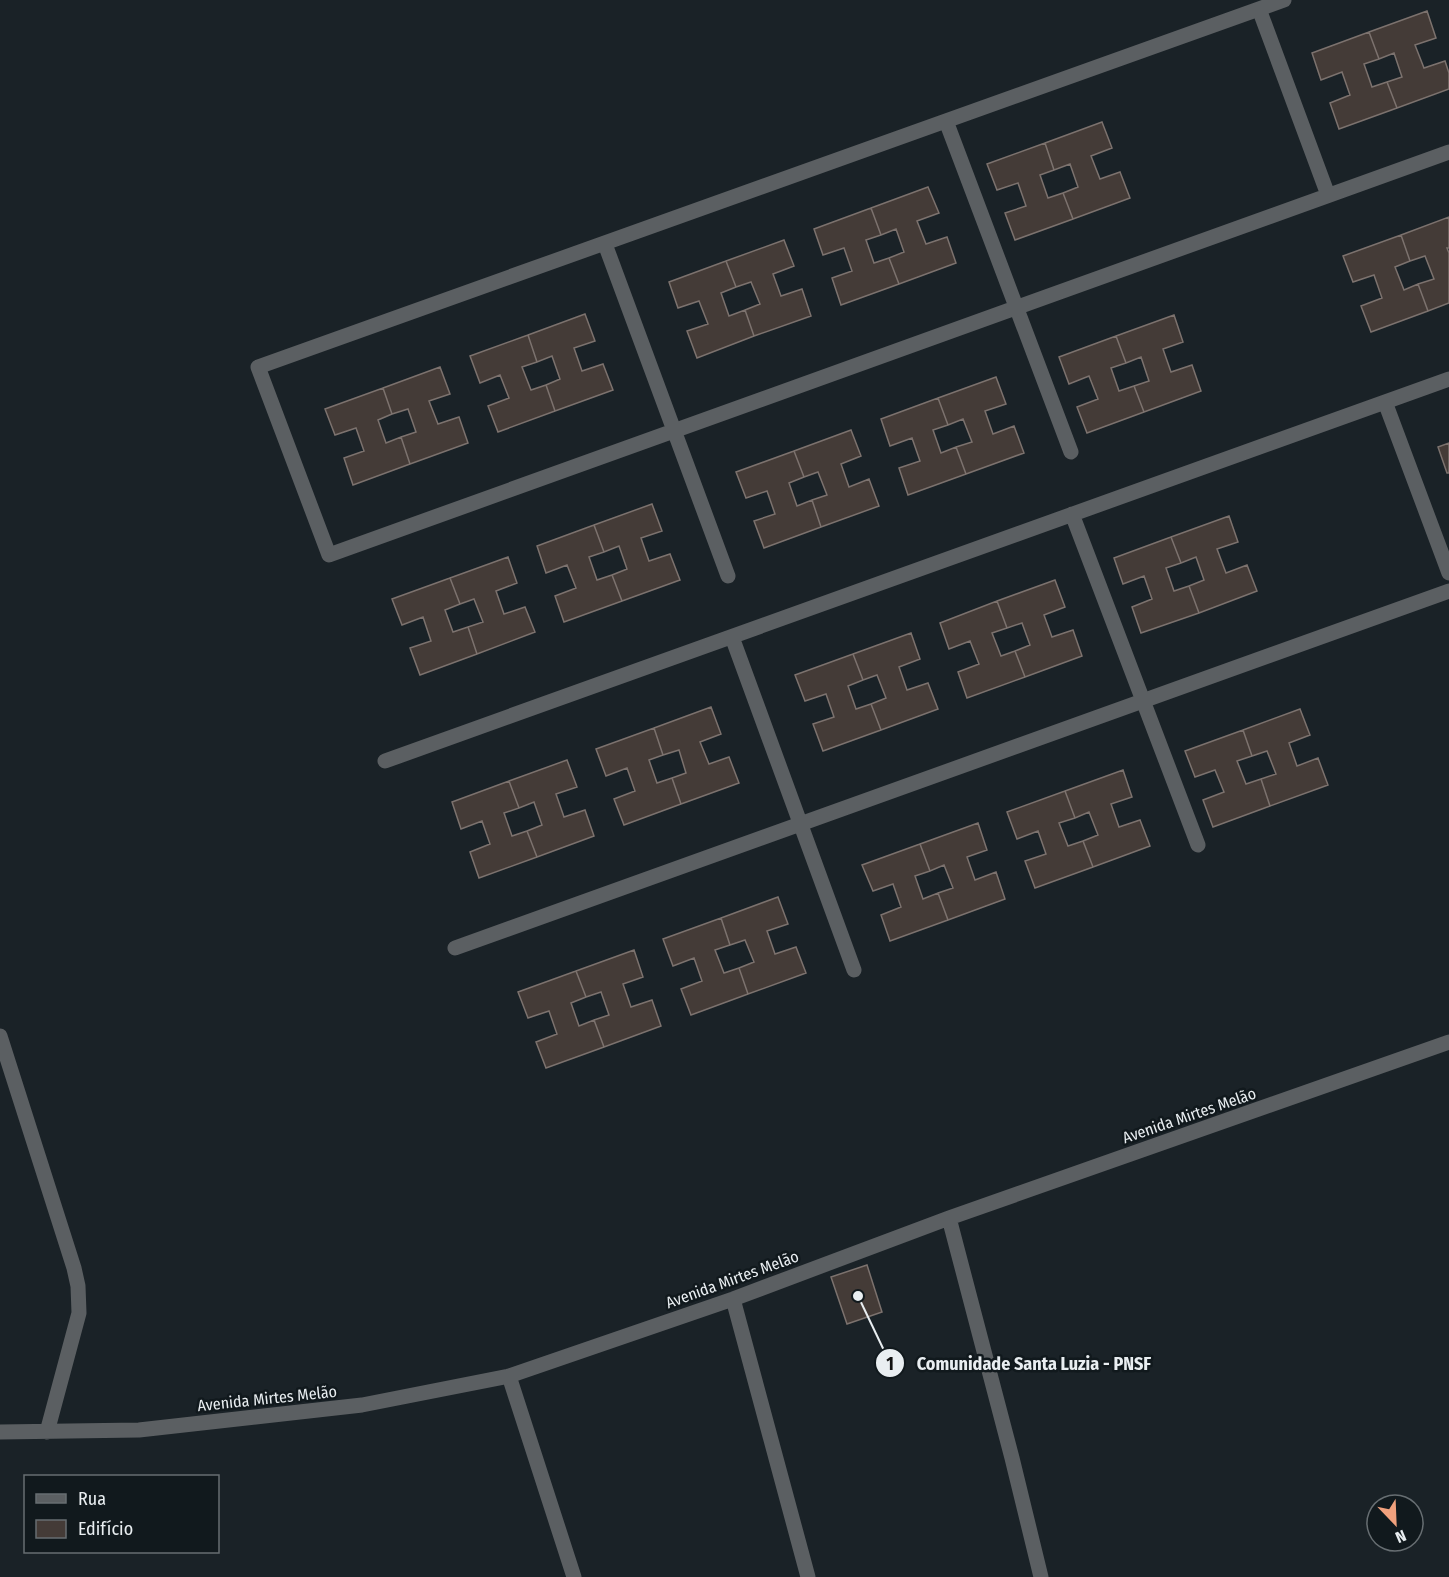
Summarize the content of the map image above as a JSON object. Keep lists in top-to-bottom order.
{
  "streets": {
    "street": ["Avenida Mirtes Melão"]
  },
  "places": ["Comunidade Santa Luzia - PNSF"],
  "legend": ["Rua", "Edifício"],
  "north": "bottom right"
}
